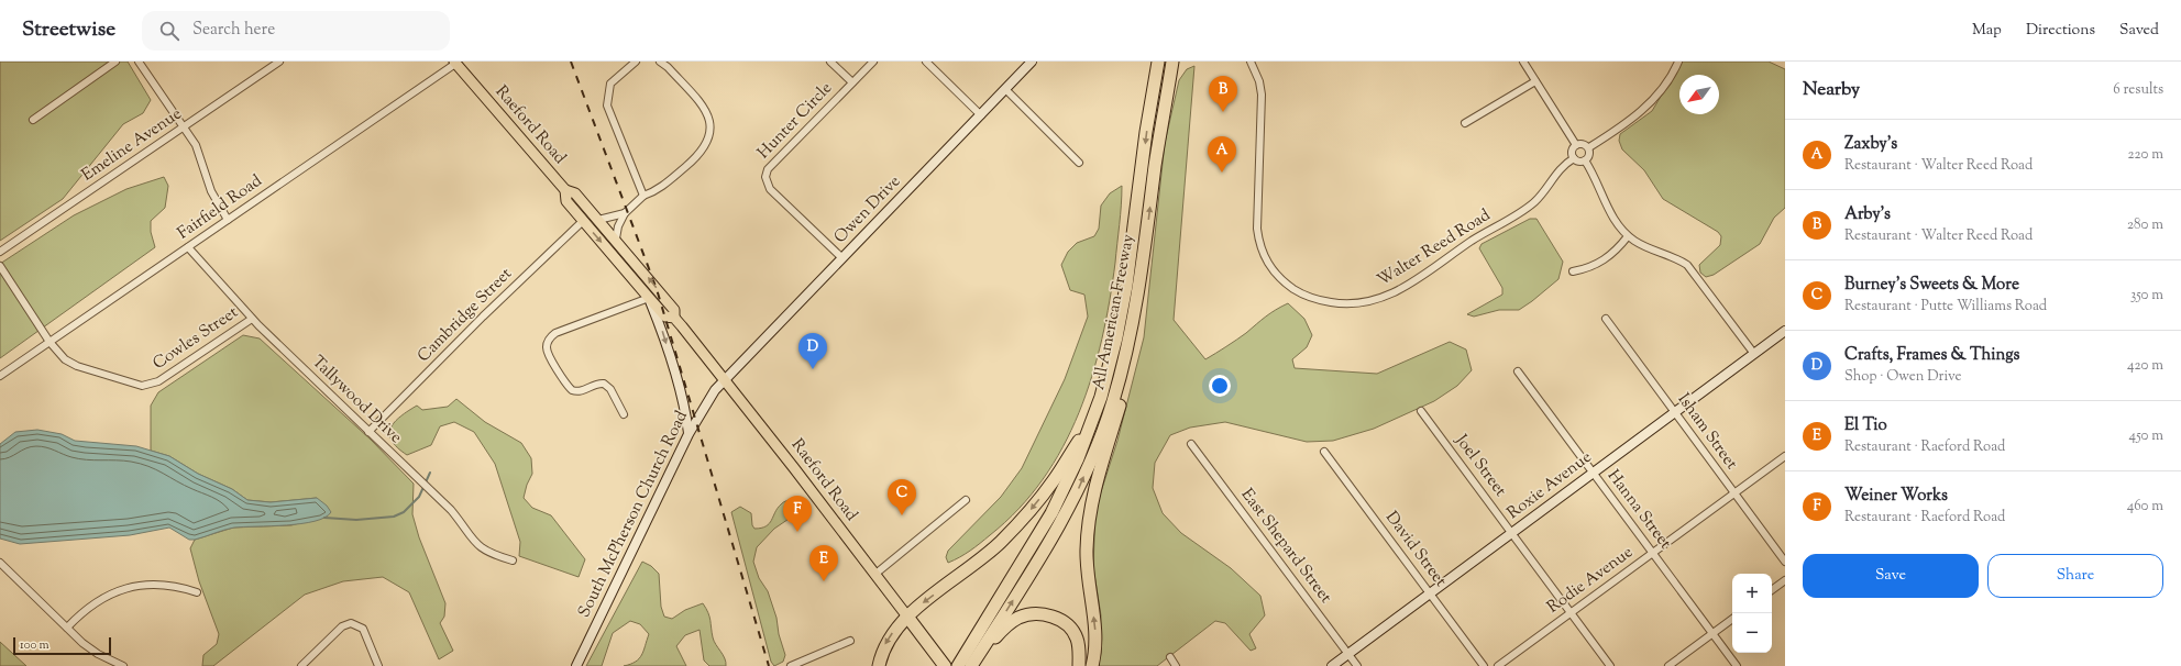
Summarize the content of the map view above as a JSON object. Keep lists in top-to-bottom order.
{
  "streets": {
    "highway": ["Raeford Road", "All American Freeway"],
    "main road": ["Owen Drive", "Roxie Avenue", "South McPherson Church Road"],
    "street": [
      "Hunter Circle",
      "Emeline Avenue",
      "Fairfield Road",
      "Walter Reed Road",
      "Cambridge Street",
      "Cowles Street",
      "Tallywood Drive",
      "Isham Street",
      "Joel Street",
      "Hanna Street",
      "East Shepard Street",
      "David Street",
      "Rodie Avenue"
    ]
  },
  "crossings": [
    ["Hunter Circle", "Owen Drive"],
    ["Raeford Road", "Fairfield Road"],
    ["Raeford Road", "Owen Drive"],
    ["Raeford Road", "Cambridge Street"],
    ["Raeford Road", "South McPherson Church Road"],
    ["Fairfield Road", "Cowles Street"],
    ["Fairfield Road", "Tallywood Drive"],
    ["Owen Drive", "South McPherson Church Road"],
    ["Cambridge Street", "Tallywood Drive"],
    ["Cowles Street", "Tallywood Drive"],
    ["Isham Street", "Roxie Avenue"],
    ["Isham Street", "Rodie Avenue"],
    ["Joel Street", "Roxie Avenue"],
    ["Joel Street", "Rodie Avenue"],
    ["Roxie Avenue", "Hanna Street"],
    ["Roxie Avenue", "East Shepard Street"],
    ["Roxie Avenue", "David Street"],
    ["Hanna Street", "Rodie Avenue"]
  ],
  "scale_bar": "100 m",
  "north": "bottom left",
  "page": {
    "header": "Streetwise",
    "search": "Search here",
    "nav": ["Map", "Directions", "Saved"],
    "heading": ["Nearby", "6 results"],
    "pins": [
      "B",
      "A",
      "D",
      "C",
      "F",
      "E"
    ],
    "list": [
      {
        "mark": "A",
        "name": "Zaxby's",
        "note": "Restaurant · Walter Reed Road",
        "value": "220 m"
      },
      {
        "mark": "B",
        "name": "Arby's",
        "note": "Restaurant · Walter Reed Road",
        "value": "280 m"
      },
      {
        "mark": "C",
        "name": "Burney's Sweets & More",
        "note": "Restaurant · Putte Williams Road",
        "value": "350 m"
      },
      {
        "mark": "D",
        "name": "Crafts, Frames & Things",
        "note": "Shop · Owen Drive",
        "value": "420 m"
      },
      {
        "mark": "E",
        "name": "El Tio",
        "note": "Restaurant · Raeford Road",
        "value": "450 m"
      },
      {
        "mark": "F",
        "name": "Weiner Works",
        "note": "Restaurant · Raeford Road",
        "value": "460 m"
      }
    ],
    "buttons": ["Save", "Share"],
    "map_buttons": ["+", "−"],
    "scale": "100 m"
  }
}
